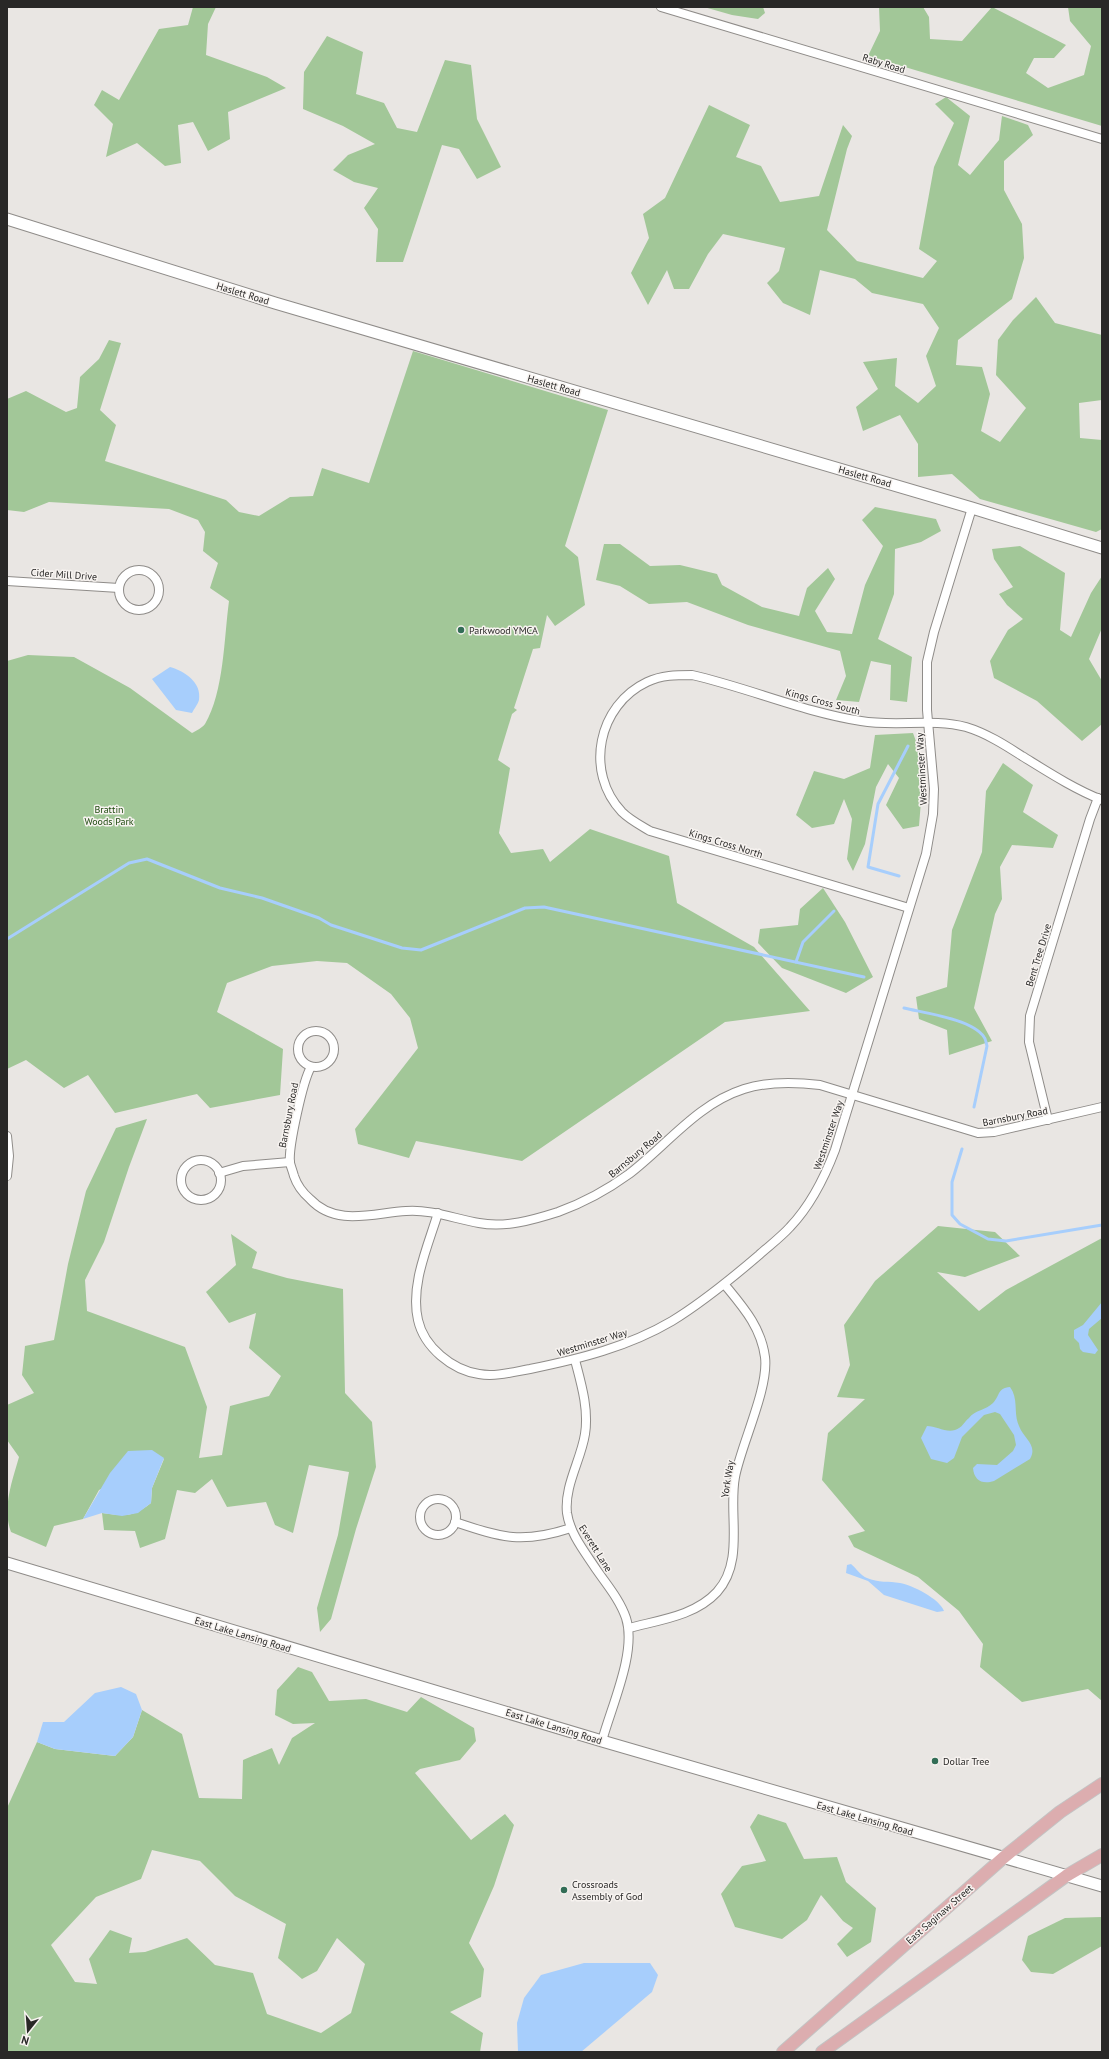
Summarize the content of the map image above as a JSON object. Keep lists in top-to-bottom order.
{
  "streets": {
    "main road": ["Haslett Road", "East Lake Lansing Road", "East Saginaw Street"],
    "street": [
      "Raby Road",
      "Cider Mill Drive",
      "Kings Cross South",
      "Westminster Way",
      "Kings Cross North",
      "Bent Tree Drive",
      "Barnsbury Road",
      "York Way",
      "Everett Lane"
    ]
  },
  "crossings": [
    ["Haslett Road", "Westminster Way"],
    ["Kings Cross South", "Westminster Way"],
    ["Kings Cross South", "Kings Cross North"],
    ["Kings Cross South", "Bent Tree Drive"],
    ["Westminster Way", "Kings Cross North"],
    ["Westminster Way", "Barnsbury Road"],
    ["Westminster Way", "York Way"],
    ["Westminster Way", "Everett Lane"],
    ["Bent Tree Drive", "Barnsbury Road"],
    ["York Way", "Everett Lane"],
    ["Everett Lane", "East Lake Lansing Road"],
    ["East Lake Lansing Road", "East Saginaw Street"]
  ],
  "parks": ["Brattin Woods Park"],
  "places": ["Parkwood YMCA", "Dollar Tree", "Crossroads Assembly of God"],
  "north": "bottom"
}
